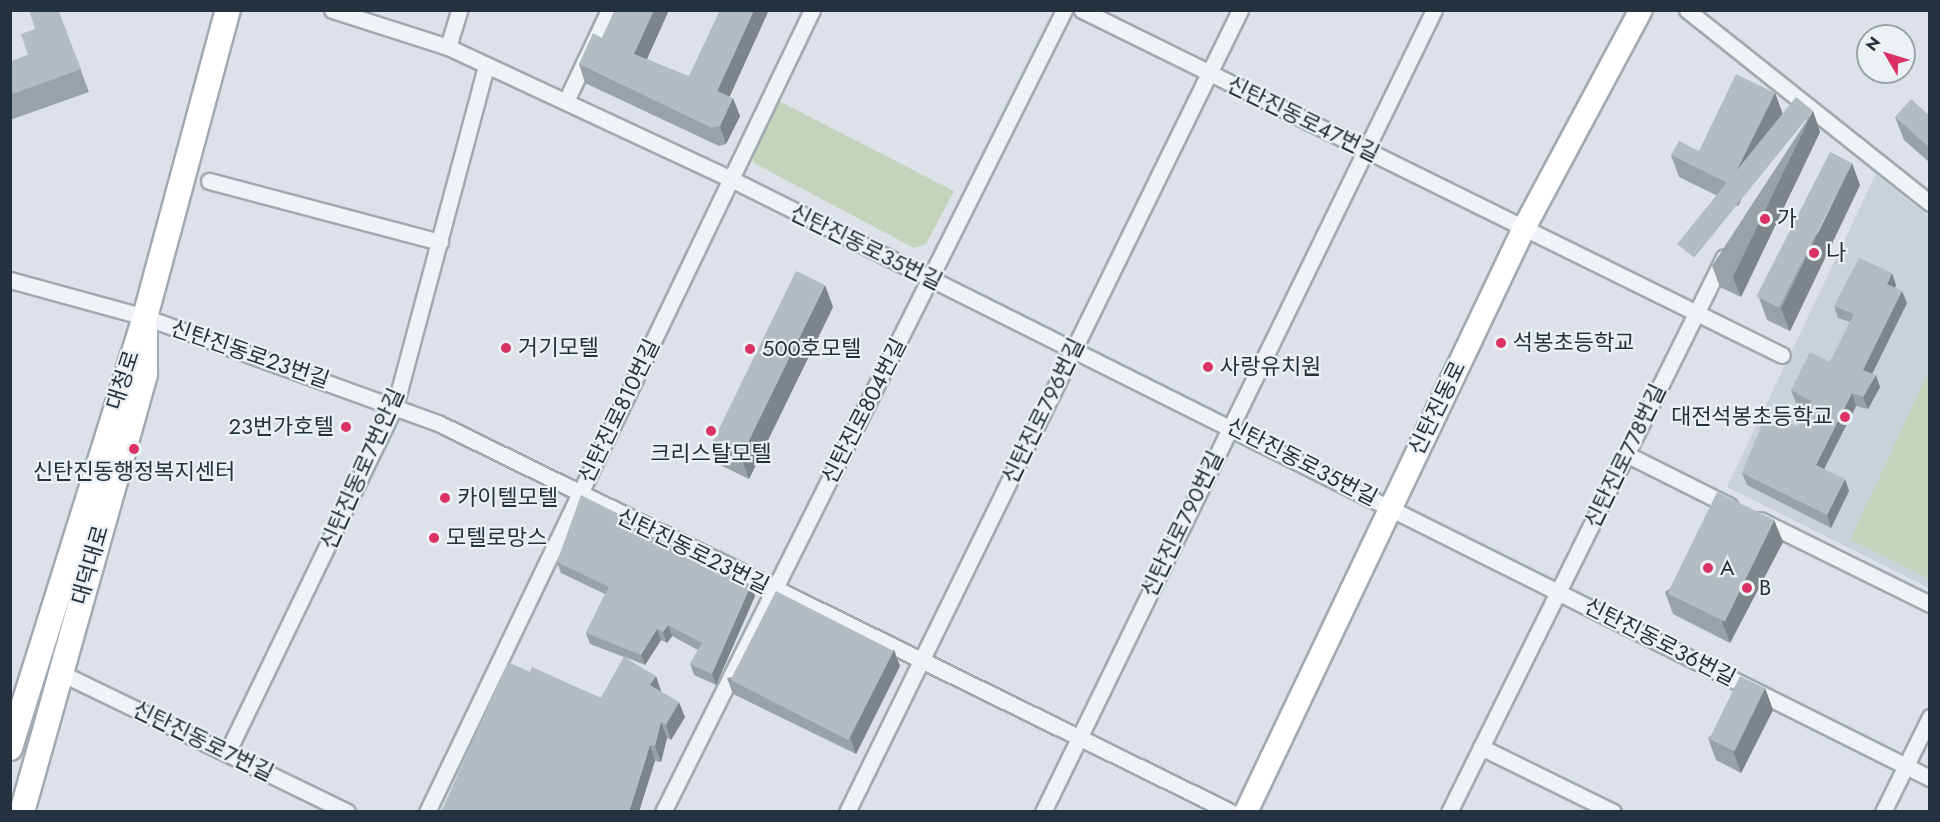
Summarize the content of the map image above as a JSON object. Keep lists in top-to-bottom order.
{
  "streets": {
    "main road": ["대청로", "신탄진동로", "대덕대로"],
    "street": [
      "신탄진동로47번길",
      "신탄진동로35번길",
      "신탄진동로23번길",
      "신탄진로810번길",
      "신탄진로804번길",
      "신탄진로796번길",
      "신탄진로778번길",
      "신탄진동로7번안길",
      "신탄진로790번길",
      "신탄진동로36번길",
      "신탄진동로7번길"
    ]
  },
  "crossings": [
    ["신탄진동로47번길", "신탄진동로"],
    ["신탄진동로47번길", "신탄진로796번길"],
    ["신탄진동로47번길", "신탄진로778번길"],
    ["신탄진동로47번길", "신탄진로790번길"],
    ["신탄진동로35번길", "신탄진동로"],
    ["신탄진동로35번길", "신탄진로810번길"],
    ["신탄진동로35번길", "신탄진로804번길"],
    ["신탄진동로35번길", "신탄진로796번길"],
    ["신탄진동로35번길", "신탄진동로7번안길"],
    ["신탄진동로35번길", "신탄진로790번길"],
    ["신탄진동로35번길", "신탄진동로36번길"],
    ["신탄진동로23번길", "대청로"],
    ["신탄진동로23번길", "신탄진로810번길"],
    ["신탄진동로23번길", "신탄진로804번길"],
    ["신탄진동로23번길", "신탄진로796번길"],
    ["신탄진동로23번길", "신탄진동로7번안길"],
    ["신탄진동로23번길", "신탄진로790번길"],
    ["신탄진동로23번길", "대덕대로"],
    ["대청로", "대덕대로"],
    ["신탄진동로", "신탄진동로36번길"],
    ["신탄진로778번길", "신탄진동로36번길"],
    ["신탄진동로7번안길", "신탄진동로7번길"],
    ["대덕대로", "신탄진동로7번길"]
  ],
  "places": [
    "가",
    "나",
    "석봉초등학교",
    "거기모텔",
    "500호모텔",
    "사랑유치원",
    "대전석봉초등학교",
    "23번가호텔",
    "크리스탈모텔",
    "신탄진동행정복지센터",
    "카이텔모텔",
    "모텔로망스",
    "A",
    "B"
  ],
  "north": "top left"
}
